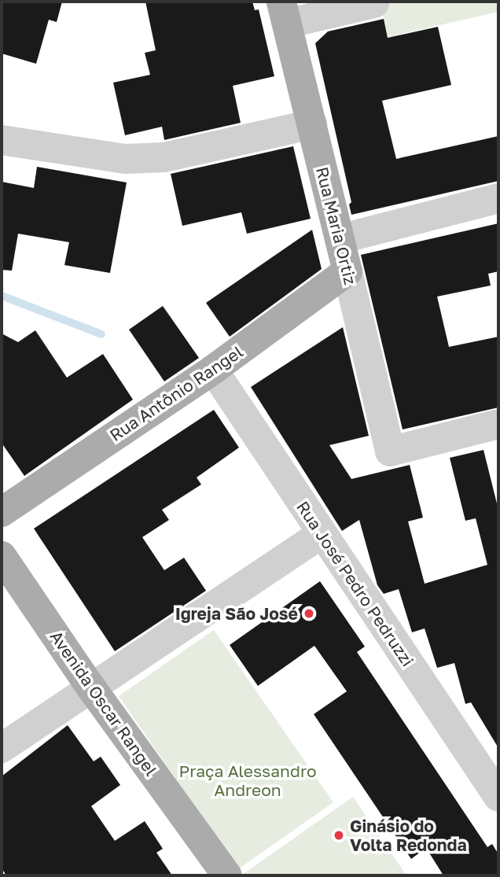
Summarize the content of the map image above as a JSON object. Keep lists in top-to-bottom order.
{
  "streets": {
    "main road": ["Rua Maria Ortiz", "Rua Antônio Rangel", "Avenida Oscar Rangel"],
    "street": ["Rua José Pedro Pedruzzi"]
  },
  "crossings": [
    ["Rua Maria Ortiz", "Rua Antônio Rangel"],
    ["Rua Antônio Rangel", "Rua José Pedro Pedruzzi"]
  ],
  "parks": ["Praça Alessandro Andreon"],
  "places": ["Igreja São José", "Ginásio do Volta Redonda"]
}
